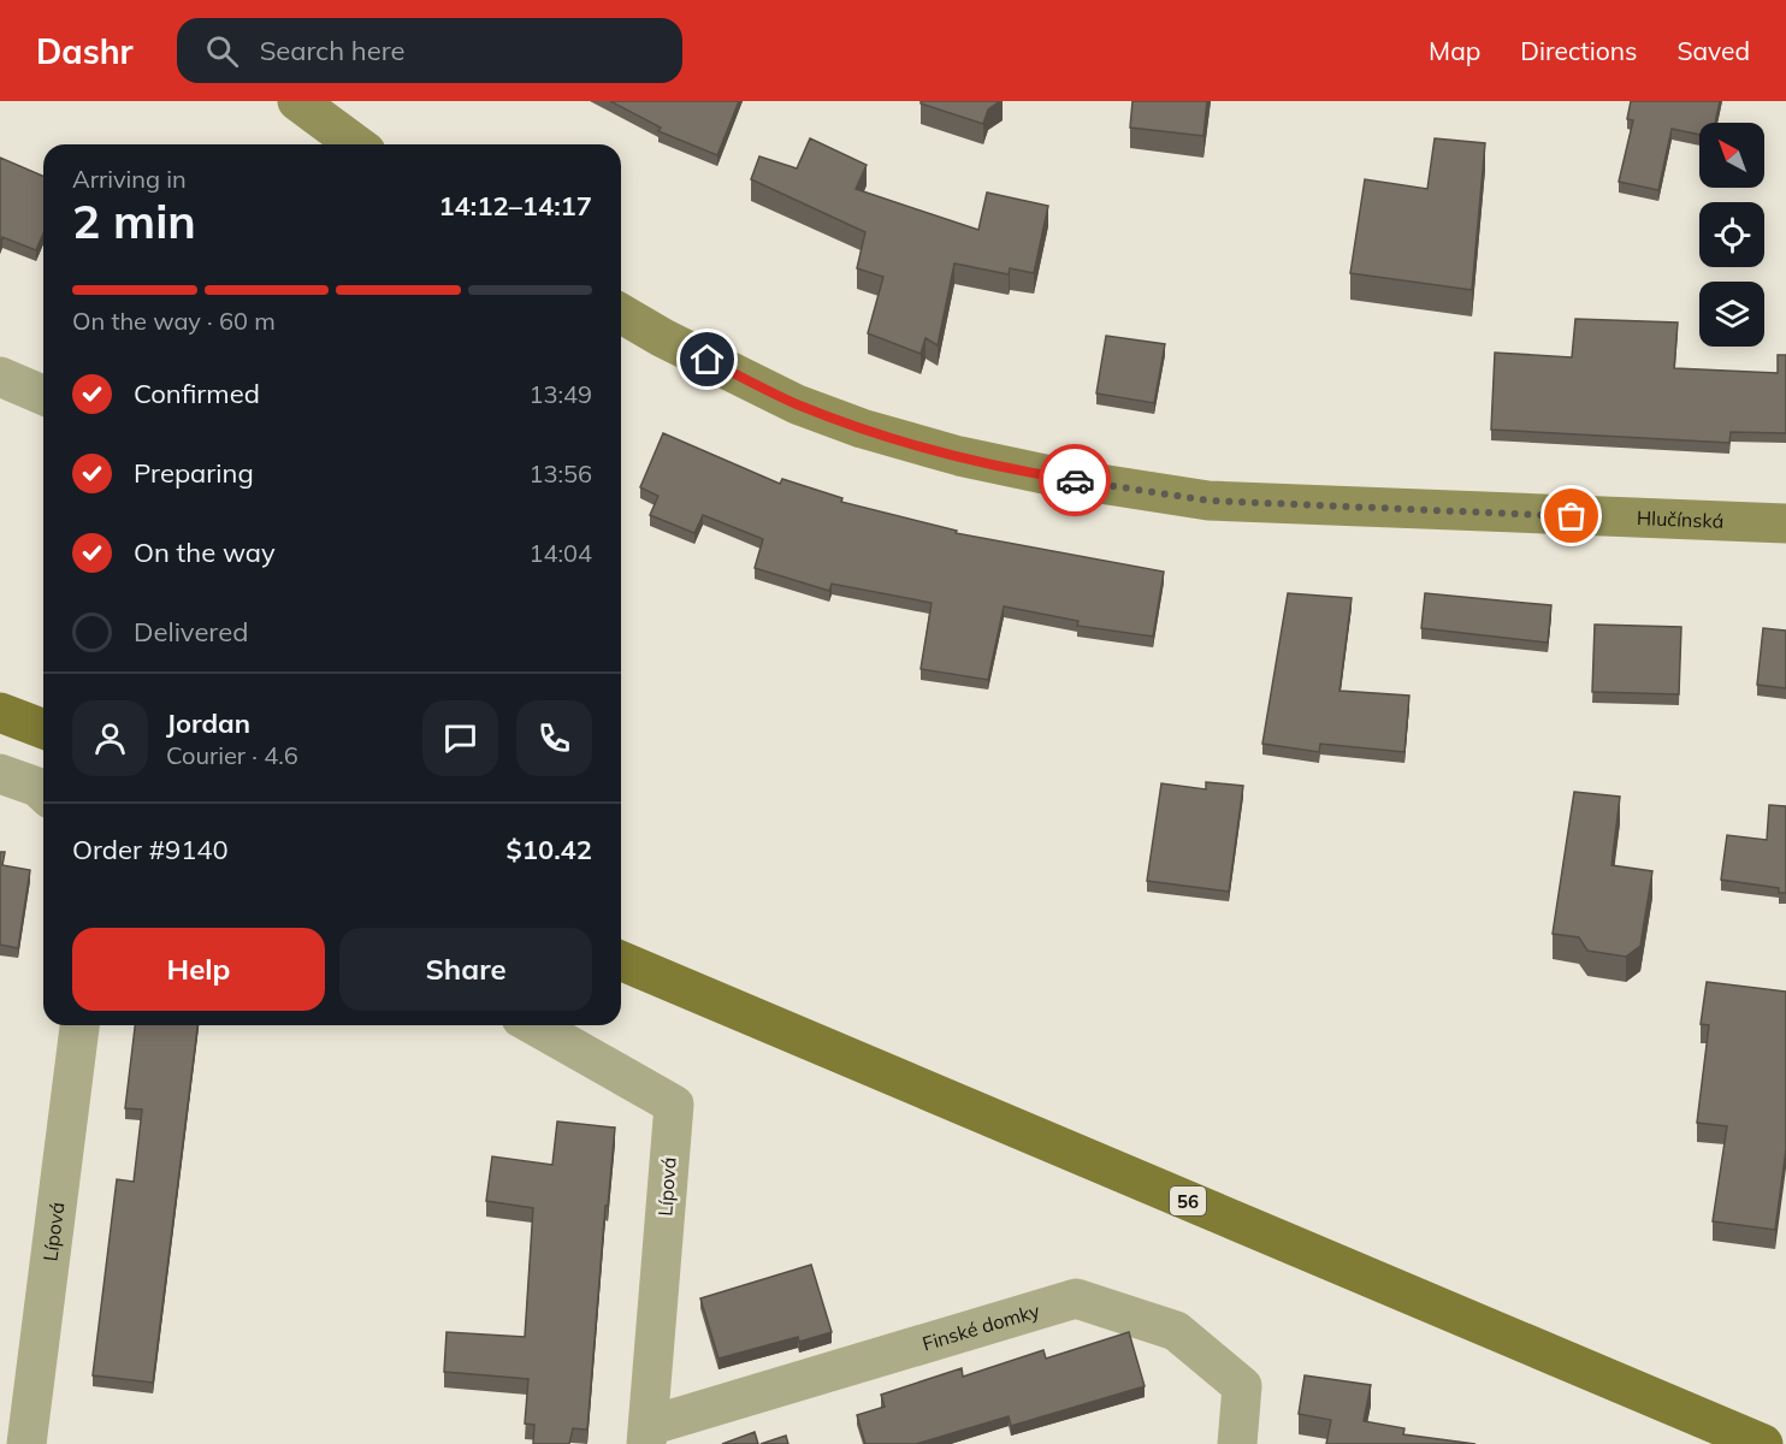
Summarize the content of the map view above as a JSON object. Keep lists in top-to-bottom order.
{
  "streets": {
    "main road": ["56"],
    "street": ["Hlučínská", "Lípová", "Finské domky"]
  },
  "crossings": [
    ["Lípová", "Finské domky"]
  ],
  "north": "top left",
  "page": {
    "header": "Dashr",
    "search": "Search here",
    "nav": ["Map", "Directions", "Saved"],
    "heading": ["2 min", "Arriving in", "14:12–14:17"],
    "panel": [
      "Jordan",
      "Courier · 4.6",
      "Order #9140",
      "$10.42"
    ],
    "bar": "On the way · 60 m",
    "list": [
      ["Confirmed", "13:49"],
      ["Preparing", "13:56"],
      ["On the way", "14:04"],
      "Delivered"
    ],
    "buttons": ["Help", "Share"]
  }
}
